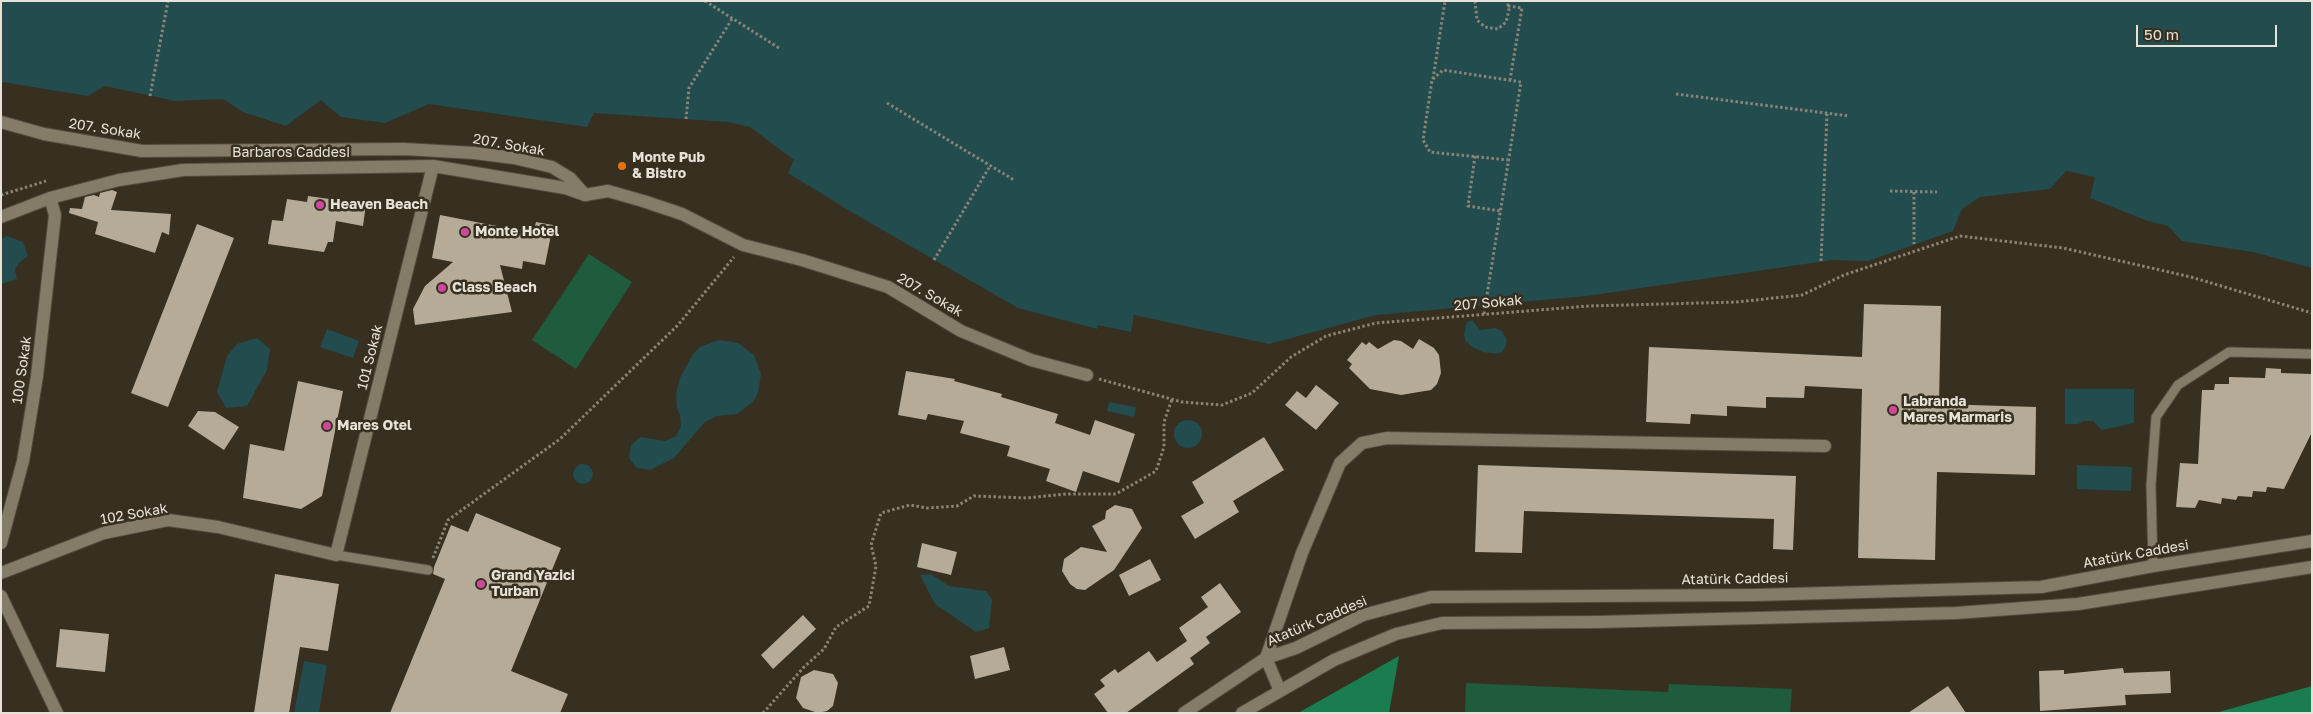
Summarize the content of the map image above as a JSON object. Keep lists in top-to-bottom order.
{
  "streets": {
    "street": [
      "207. Sokak",
      "Barbaros Caddesi",
      "101 Sokak",
      "100 Sokak",
      "102 Sokak",
      "Atatürk Caddesi"
    ],
    "path": ["207 Sokak"]
  },
  "crossings": [
    ["207. Sokak", "Barbaros Caddesi"],
    ["207. Sokak", "207 Sokak"],
    ["Barbaros Caddesi", "101 Sokak"],
    ["Barbaros Caddesi", "100 Sokak"],
    ["101 Sokak", "102 Sokak"]
  ],
  "places": [
    "Monte Pub & Bistro",
    "Heaven Beach",
    "Monte Hotel",
    "Class Beach",
    "Labranda Mares Marmaris",
    "Mares Otel",
    "Grand Yazici Turban"
  ],
  "scale_bar": "50 m"
}
